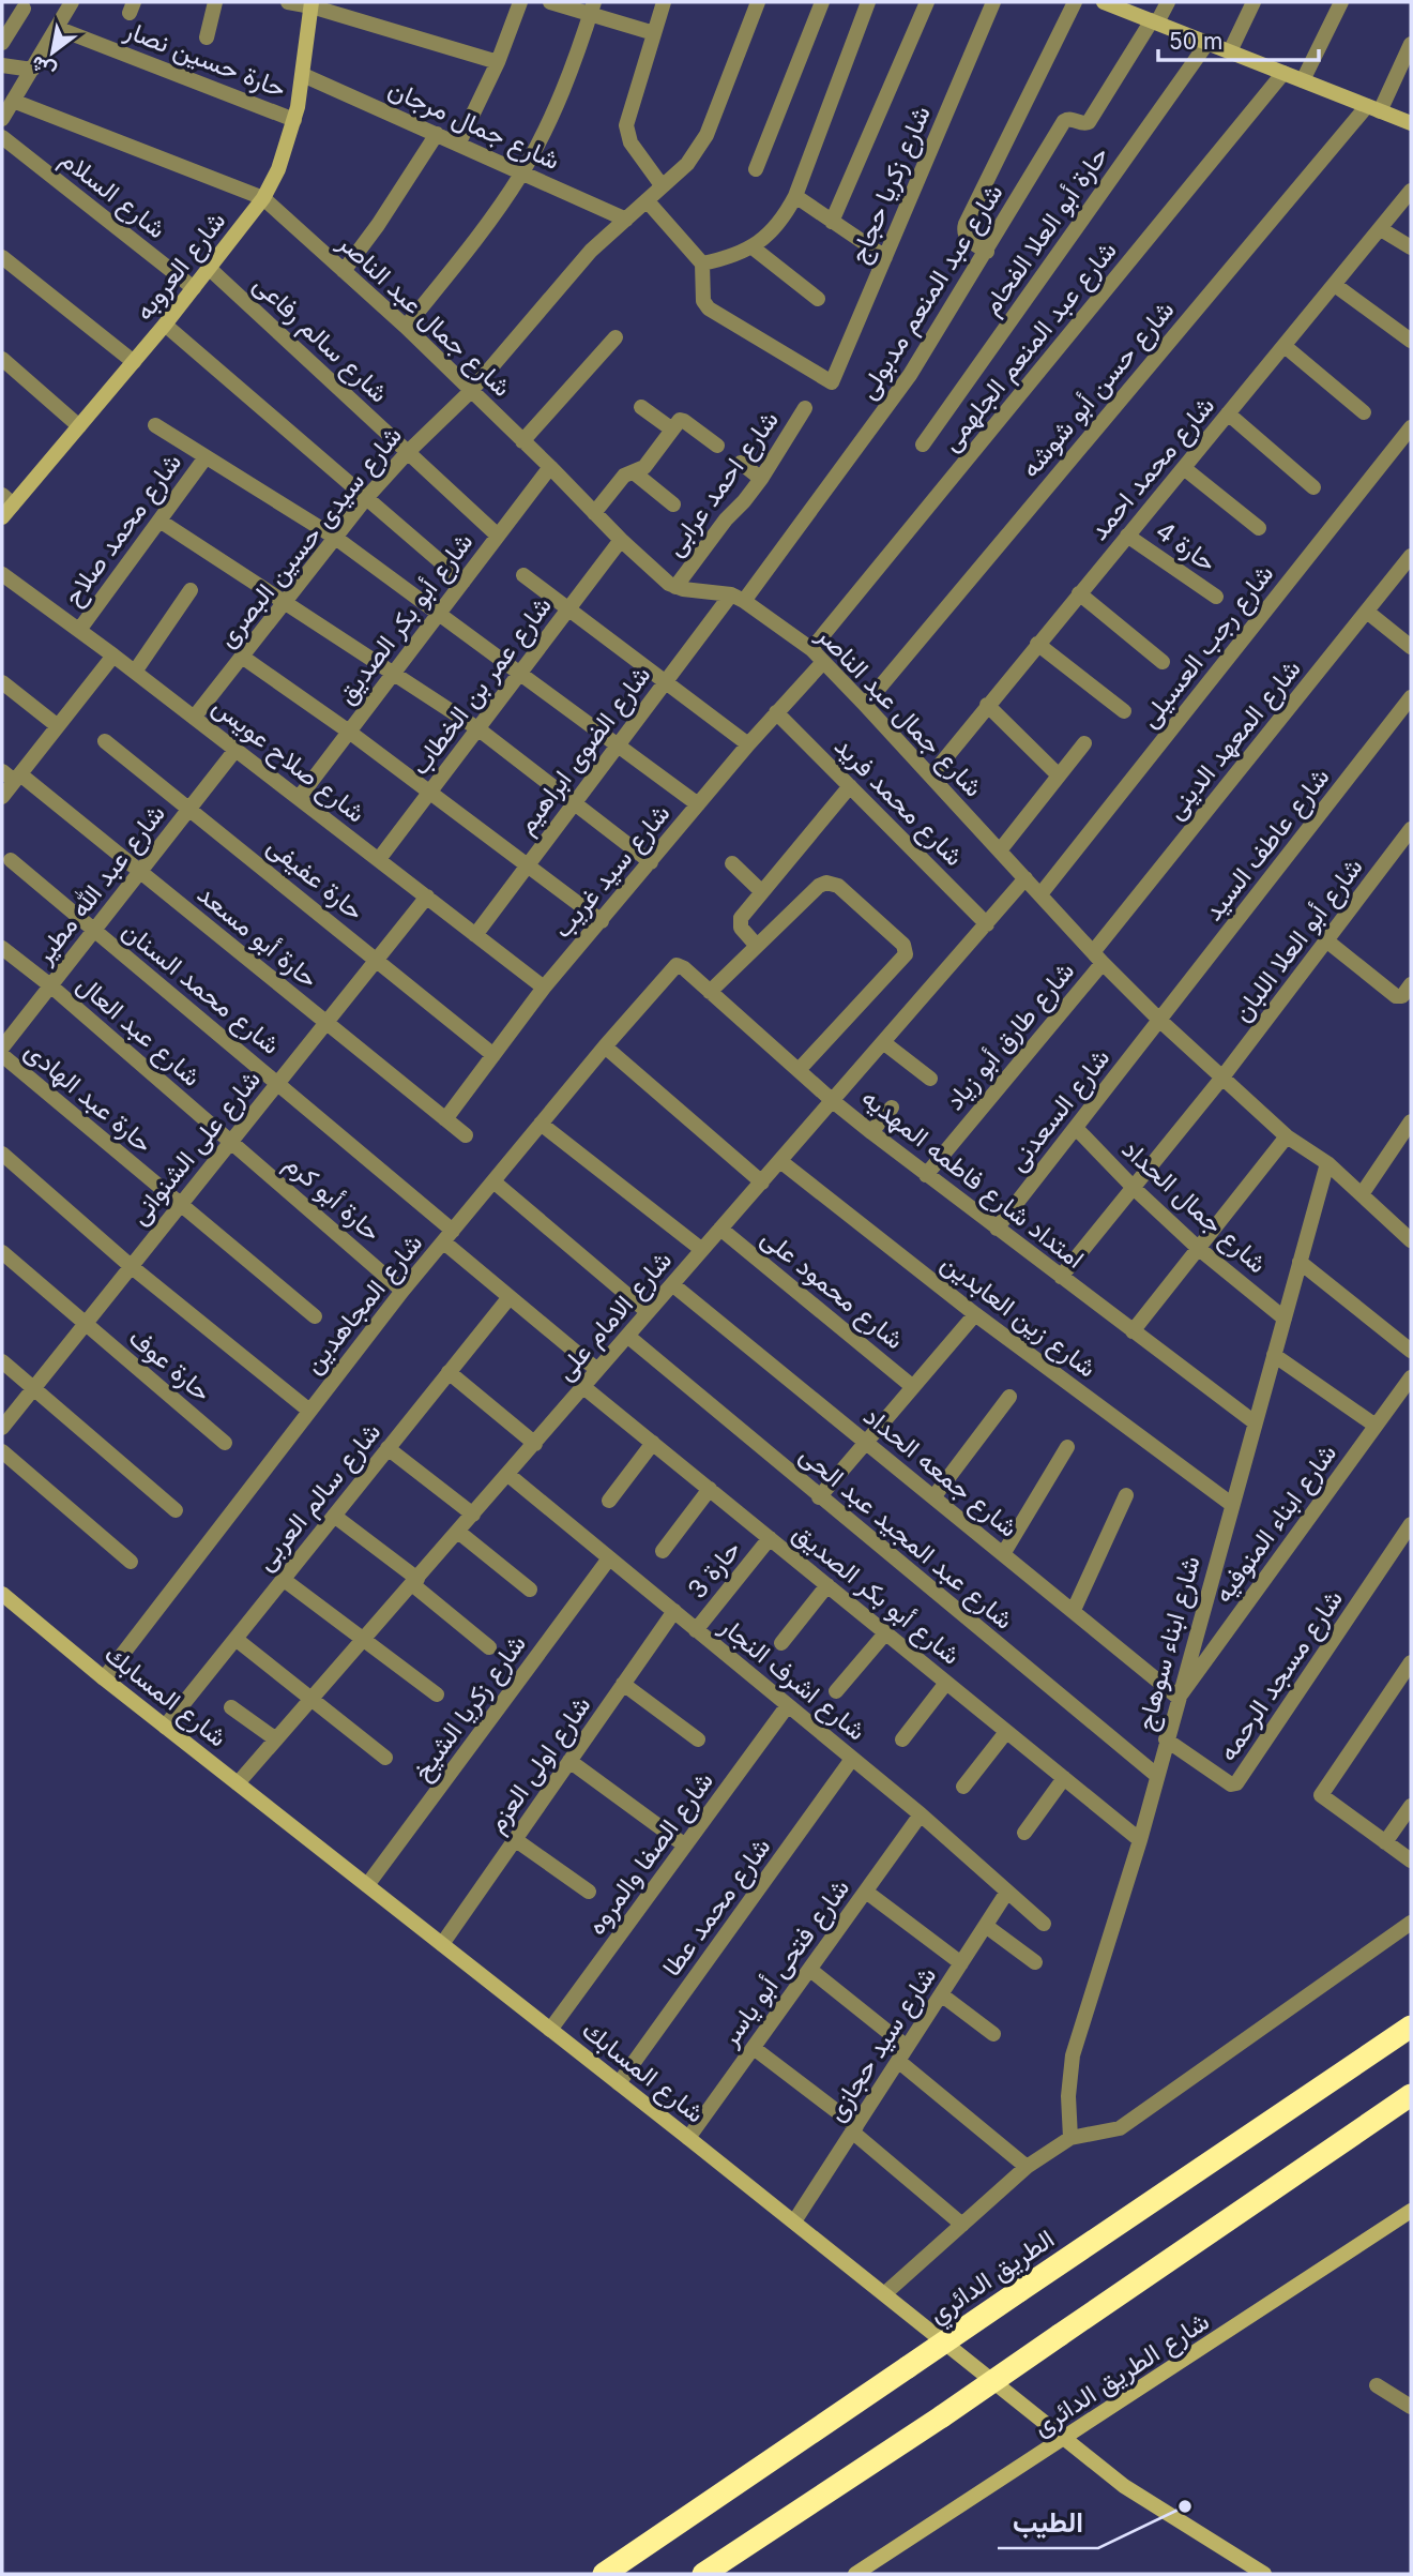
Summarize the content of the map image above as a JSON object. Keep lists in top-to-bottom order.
{
  "streets": {
    "highway": ["الطريق الدائري"],
    "street": [
      "حارة حسين نصار",
      "شارع جمال مرجان",
      "شارع زكريا حجاج",
      "شارع السلام",
      "حارة أبو العلا الفحام",
      "شارع العروبه",
      "شارع عبد المنعم مدبولى",
      "شارع جمال عبد الناصر",
      "شارع سالم رفاعى",
      "شارع عبد المنعم الجلهمى",
      "شارع حسن أبو شوشه",
      "شارع محمد احمد",
      "شارع احمد عرابى",
      "شارع محمد صلاح",
      "شارع سيدى حسين البصرى",
      "حارة 4",
      "شارع أبو بكر الصديق",
      "شارع رجب العسيلى",
      "شارع عمر بن الخطاب",
      "شارع المعهد الدينى",
      "شارع الضوى ابراهيم",
      "شارع صلاح عويس",
      "شارع محمد فريد",
      "شارع عاطف السيد",
      "شارع سيد غريب",
      "حارة عفيفى",
      "شارع عبد الله مطير",
      "حارة أبو مسعد",
      "شارع أبو العلا اللبان",
      "شارع محمد السنان",
      "شارع عبد العال",
      "شارع طارق أبو زياد",
      "حارة عبد الهادى",
      "شارع السعدنى",
      "شارع على الشنوانى",
      "امتداد شارع فاطمه المهديه",
      "حارة أبو كرم",
      "شارع جمال الحداد",
      "شارع محمود على",
      "شارع المجاهدين",
      "شارع الامام على",
      "شارع زين العابدين",
      "حارة عوف",
      "شارع جمعه الحداد",
      "شارع سالم العربى",
      "شارع ابناء المنوفيه",
      "شارع عبد المجيد عبد الحى",
      "حارة 3",
      "شارع ابناء سوهاج",
      "شارع مسجد الرحمه",
      "شارع اشرف النجار",
      "شارع المسابك",
      "شارع زكريا الشيخ",
      "شارع اولى العزم",
      "شارع الصفا والمروه",
      "شارع محمد عطا",
      "شارع فتحى أبو ياسر",
      "شارع سيد حجازى",
      "شارع الطريق الدائرى"
    ]
  },
  "crossings": [
    ["حارة حسين نصار", "شارع العروبه"],
    ["شارع جمال مرجان", "شارع العروبه"],
    ["شارع جمال مرجان", "شارع سيدى حسين البصرى"],
    ["شارع السلام", "شارع العروبه"],
    ["شارع العروبه", "شارع جمال عبد الناصر"],
    ["شارع العروبه", "شارع سالم رفاعى"],
    ["شارع عبد المنعم مدبولى", "شارع جمال عبد الناصر"],
    ["شارع عبد المنعم مدبولى", "شارع الضوى ابراهيم"],
    ["شارع جمال عبد الناصر", "شارع عبد المنعم الجلهمى"],
    ["شارع جمال عبد الناصر", "شارع حسن أبو شوشه"],
    ["شارع جمال عبد الناصر", "شارع محمد احمد"],
    ["شارع جمال عبد الناصر", "شارع احمد عرابى"],
    ["شارع جمال عبد الناصر", "شارع سيدى حسين البصرى"],
    ["شارع جمال عبد الناصر", "شارع أبو بكر الصديق"],
    ["شارع جمال عبد الناصر", "شارع رجب العسيلى"],
    ["شارع جمال عبد الناصر", "شارع عمر بن الخطاب"],
    ["شارع جمال عبد الناصر", "شارع المعهد الدينى"],
    ["شارع جمال عبد الناصر", "شارع الضوى ابراهيم"],
    ["شارع جمال عبد الناصر", "شارع عاطف السيد"],
    ["شارع جمال عبد الناصر", "شارع سيد غريب"],
    ["شارع جمال عبد الناصر", "شارع أبو العلا اللبان"],
    ["شارع جمال عبد الناصر", "شارع طارق أبو زياد"],
    ["شارع جمال عبد الناصر", "شارع السعدنى"],
    ["شارع جمال عبد الناصر", "شارع الامام على"],
    ["شارع جمال عبد الناصر", "شارع ابناء سوهاج"],
    ["شارع سالم رفاعى", "شارع سيدى حسين البصرى"],
    ["شارع سالم رفاعى", "شارع أبو بكر الصديق"],
    ["شارع محمد احمد", "حارة 4"],
    ["شارع محمد صلاح", "شارع صلاح عويس"],
    ["شارع سيدى حسين البصرى", "شارع صلاح عويس"],
    ["شارع أبو بكر الصديق", "شارع صلاح عويس"],
    ["شارع أبو بكر الصديق", "شارع الامام على"],
    ["شارع أبو بكر الصديق", "حارة 3"],
    ["شارع أبو بكر الصديق", "شارع ابناء سوهاج"],
    ["شارع عمر بن الخطاب", "شارع صلاح عويس"],
    ["شارع المعهد الدينى", "شارع طارق أبو زياد"],
    ["شارع الضوى ابراهيم", "شارع صلاح عويس"],
    ["شارع صلاح عويس", "شارع سيد غريب"],
    ["شارع صلاح عويس", "شارع عبد الله مطير"],
    ["شارع صلاح عويس", "شارع على الشنوانى"],
    ["شارع محمد فريد", "شارع سيد غريب"],
    ["شارع محمد فريد", "شارع الامام على"],
    ["شارع عاطف السيد", "شارع السعدنى"],
    ["شارع سيد غريب", "حارة عفيفى"],
    ["شارع سيد غريب", "حارة أبو مسعد"],
    ["حارة عفيفى", "شارع عبد الله مطير"],
    ["حارة عفيفى", "شارع على الشنوانى"],
    ["شارع عبد الله مطير", "حارة أبو مسعد"],
    ["شارع عبد الله مطير", "شارع محمد السنان"],
    ["شارع عبد الله مطير", "شارع عبد العال"],
    ["حارة أبو مسعد", "شارع على الشنوانى"],
    ["شارع أبو العلا اللبان", "امتداد شارع فاطمه المهديه"],
    ["شارع أبو العلا اللبان", "شارع جمال الحداد"],
    ["شارع محمد السنان", "شارع على الشنوانى"],
    ["شارع محمد السنان", "شارع المجاهدين"],
    ["شارع محمد السنان", "شارع الامام على"],
    ["شارع محمد السنان", "شارع سالم العربى"],
    ["شارع عبد العال", "شارع على الشنوانى"],
    ["شارع عبد العال", "حارة أبو كرم"],
    ["شارع طارق أبو زياد", "امتداد شارع فاطمه المهديه"],
    ["حارة عبد الهادى", "شارع على الشنوانى"],
    ["شارع السعدنى", "امتداد شارع فاطمه المهديه"],
    ["شارع السعدنى", "شارع جمال الحداد"],
    ["شارع على الشنوانى", "حارة أبو كرم"],
    ["شارع على الشنوانى", "حارة عوف"],
    ["امتداد شارع فاطمه المهديه", "شارع المجاهدين"],
    ["امتداد شارع فاطمه المهديه", "شارع الامام على"],
    ["امتداد شارع فاطمه المهديه", "شارع ابناء سوهاج"],
    ["حارة أبو كرم", "شارع المجاهدين"],
    ["شارع جمال الحداد", "شارع ابناء سوهاج"],
    ["شارع محمود على", "شارع الامام على"],
    ["شارع المجاهدين", "شارع المسابك"],
    ["شارع الامام على", "شارع زين العابدين"],
    ["شارع الامام على", "شارع جمعه الحداد"],
    ["شارع الامام على", "شارع عبد المجيد عبد الحى"],
    ["شارع الامام على", "شارع اشرف النجار"],
    ["شارع الامام على", "شارع المسابك"],
    ["شارع زين العابدين", "شارع ابناء سوهاج"],
    ["شارع جمعه الحداد", "شارع ابناء المنوفيه"],
    ["شارع جمعه الحداد", "شارع ابناء سوهاج"],
    ["شارع سالم العربى", "شارع المسابك"],
    ["شارع ابناء المنوفيه", "شارع ابناء سوهاج"],
    ["شارع عبد المجيد عبد الحى", "شارع ابناء سوهاج"],
    ["حارة 3", "شارع اشرف النجار"],
    ["شارع ابناء سوهاج", "شارع مسجد الرحمه"],
    ["شارع ابناء سوهاج", "الطريق الدائري"],
    ["شارع اشرف النجار", "شارع زكريا الشيخ"],
    ["شارع اشرف النجار", "شارع اولى العزم"],
    ["شارع اشرف النجار", "شارع الصفا والمروه"],
    ["شارع اشرف النجار", "شارع محمد عطا"],
    ["شارع اشرف النجار", "شارع فتحى أبو ياسر"],
    ["شارع اشرف النجار", "شارع سيد حجازى"],
    ["شارع المسابك", "شارع زكريا الشيخ"],
    ["شارع المسابك", "شارع اولى العزم"],
    ["شارع المسابك", "شارع الصفا والمروه"],
    ["شارع المسابك", "شارع محمد عطا"],
    ["شارع المسابك", "شارع فتحى أبو ياسر"],
    ["شارع المسابك", "شارع سيد حجازى"],
    ["شارع المسابك", "الطريق الدائري"],
    ["شارع المسابك", "شارع الطريق الدائرى"]
  ],
  "places": ["الطيب"],
  "scale_bar": "50 m",
  "north": "bottom left"
}
